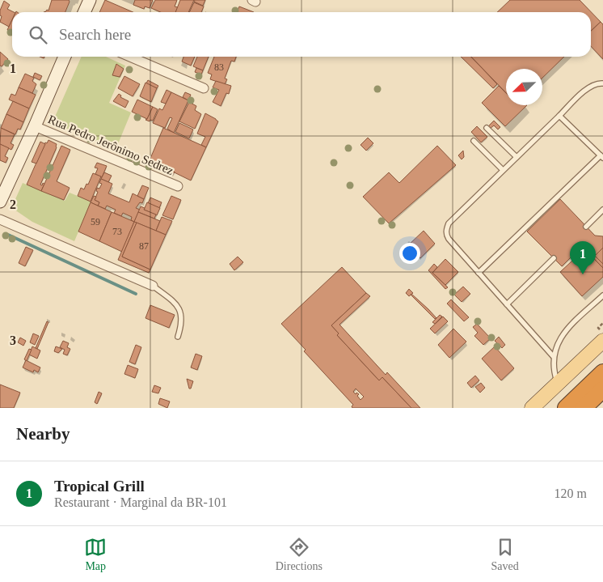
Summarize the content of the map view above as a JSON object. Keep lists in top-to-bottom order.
{
  "streets": {
    "street": ["Rua Pedro Jerônimo Sedrez"]
  },
  "house_numbers": [
    "83",
    "59",
    "73",
    "87"
  ],
  "north": "bottom left",
  "page": {
    "search": "Search here",
    "pins": "1",
    "heading": "Nearby",
    "list": [
      {
        "mark": "1",
        "name": "Tropical Grill",
        "note": "Restaurant · Marginal da BR-101",
        "value": "120 m"
      }
    ],
    "nav": ["Map", "Directions", "Saved"]
  },
  "grid": {
    "rows": ["1", "2", "3"]
  }
}
